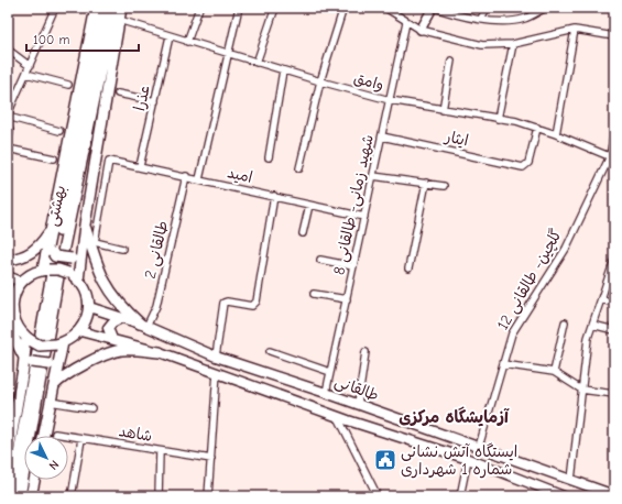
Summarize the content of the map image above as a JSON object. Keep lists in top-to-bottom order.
{
  "streets": {
    "main road": ["بهشتی", "طالقانی"],
    "street": [
      "وامق",
      "عذرا",
      "ایثار",
      "امید",
      "شهید زمانی- طالقانی 8",
      "طالقانی 2",
      "گلچین- طالقانی 12",
      "شاهد"
    ]
  },
  "crossings": [
    ["وامق", "عذرا"],
    ["وامق", "ایثار"],
    ["وامق", "شهید زمانی- طالقانی 8"],
    ["وامق", "گلچین- طالقانی 12"],
    ["عذرا", "امید"],
    ["ایثار", "شهید زمانی- طالقانی 8"],
    ["امید", "شهید زمانی- طالقانی 8"],
    ["امید", "طالقانی 2"],
    ["شهید زمانی- طالقانی 8", "طالقانی"],
    ["طالقانی 2", "طالقانی"],
    ["گلچین- طالقانی 12", "طالقانی"]
  ],
  "districts": ["آزمایشگاه مرکزی"],
  "places": {
    "public building": ["ایستگاه آتش نشانی شماره 1 شهرداری"]
  },
  "scale_bar": "100 m",
  "north": "bottom right"
}
